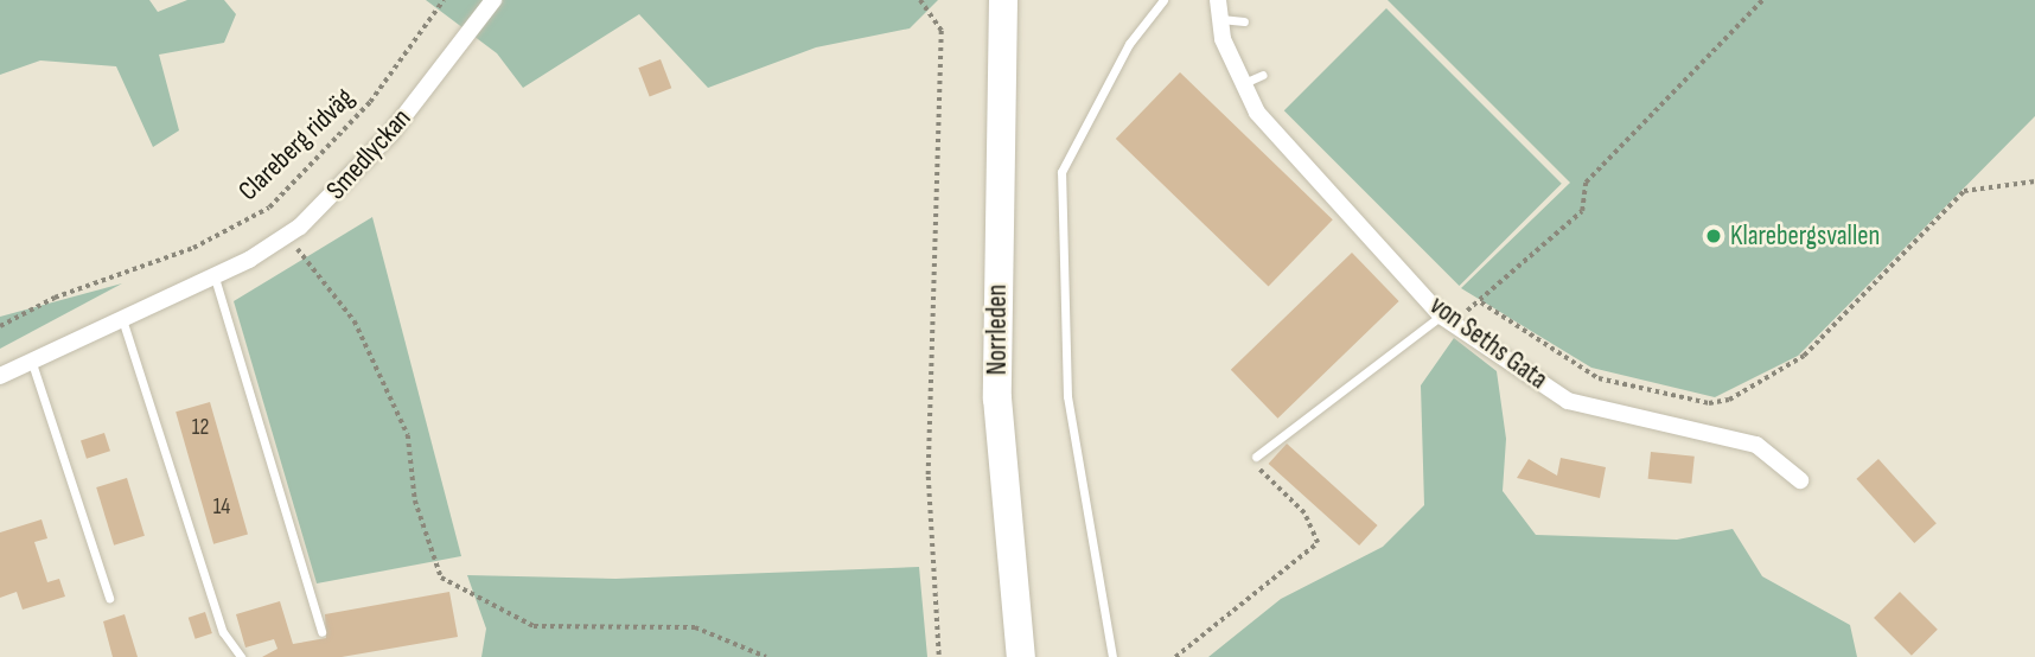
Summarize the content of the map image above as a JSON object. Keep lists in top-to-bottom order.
{
  "streets": {
    "highway": ["Norrleden"],
    "street": ["Smedlyckan", "von Seths Gata"],
    "path": ["Clareberg ridväg"]
  },
  "places": ["Klarebergsvallen"],
  "house_numbers": ["12", "14"]
}
